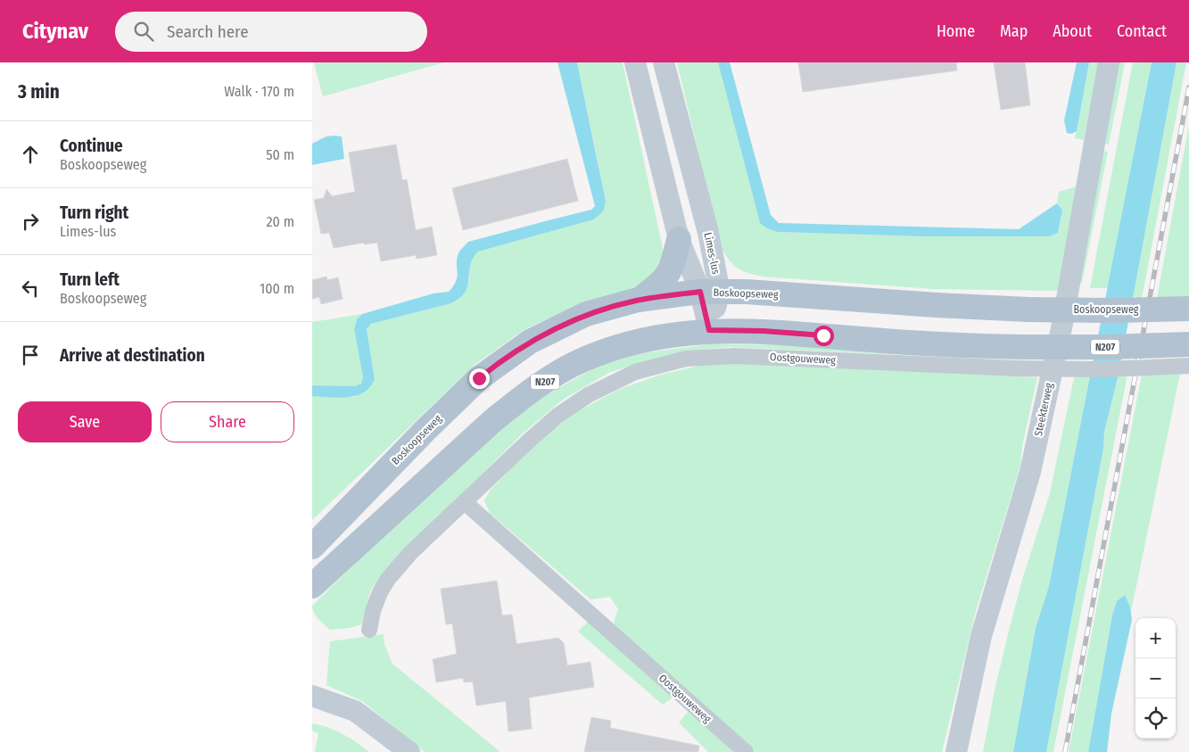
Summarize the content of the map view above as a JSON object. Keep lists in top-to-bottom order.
{
  "streets": {
    "main road": [
      "Limes-lus",
      "Boskoopseweg",
      "N207",
      "Steekterweg"
    ],
    "street": ["Oostgouweweg"]
  },
  "crossings": [
    ["Limes-lus", "Boskoopseweg"],
    ["Limes-lus", "N207"],
    ["N207", "Oostgouweweg"]
  ],
  "page": {
    "header": "Citynav",
    "search": "Search here",
    "nav": [
      "Home",
      "Map",
      "About",
      "Contact"
    ],
    "heading": ["3 min", "Walk · 170 m"],
    "list": [
      ["Continue", "Boskoopseweg", "50 m"],
      ["Turn right", "Limes-lus", "20 m"],
      ["Turn left", "Boskoopseweg", "100 m"],
      "Arrive at destination"
    ],
    "buttons": ["Save", "Share"],
    "map_buttons": ["+", "−"]
  }
}
